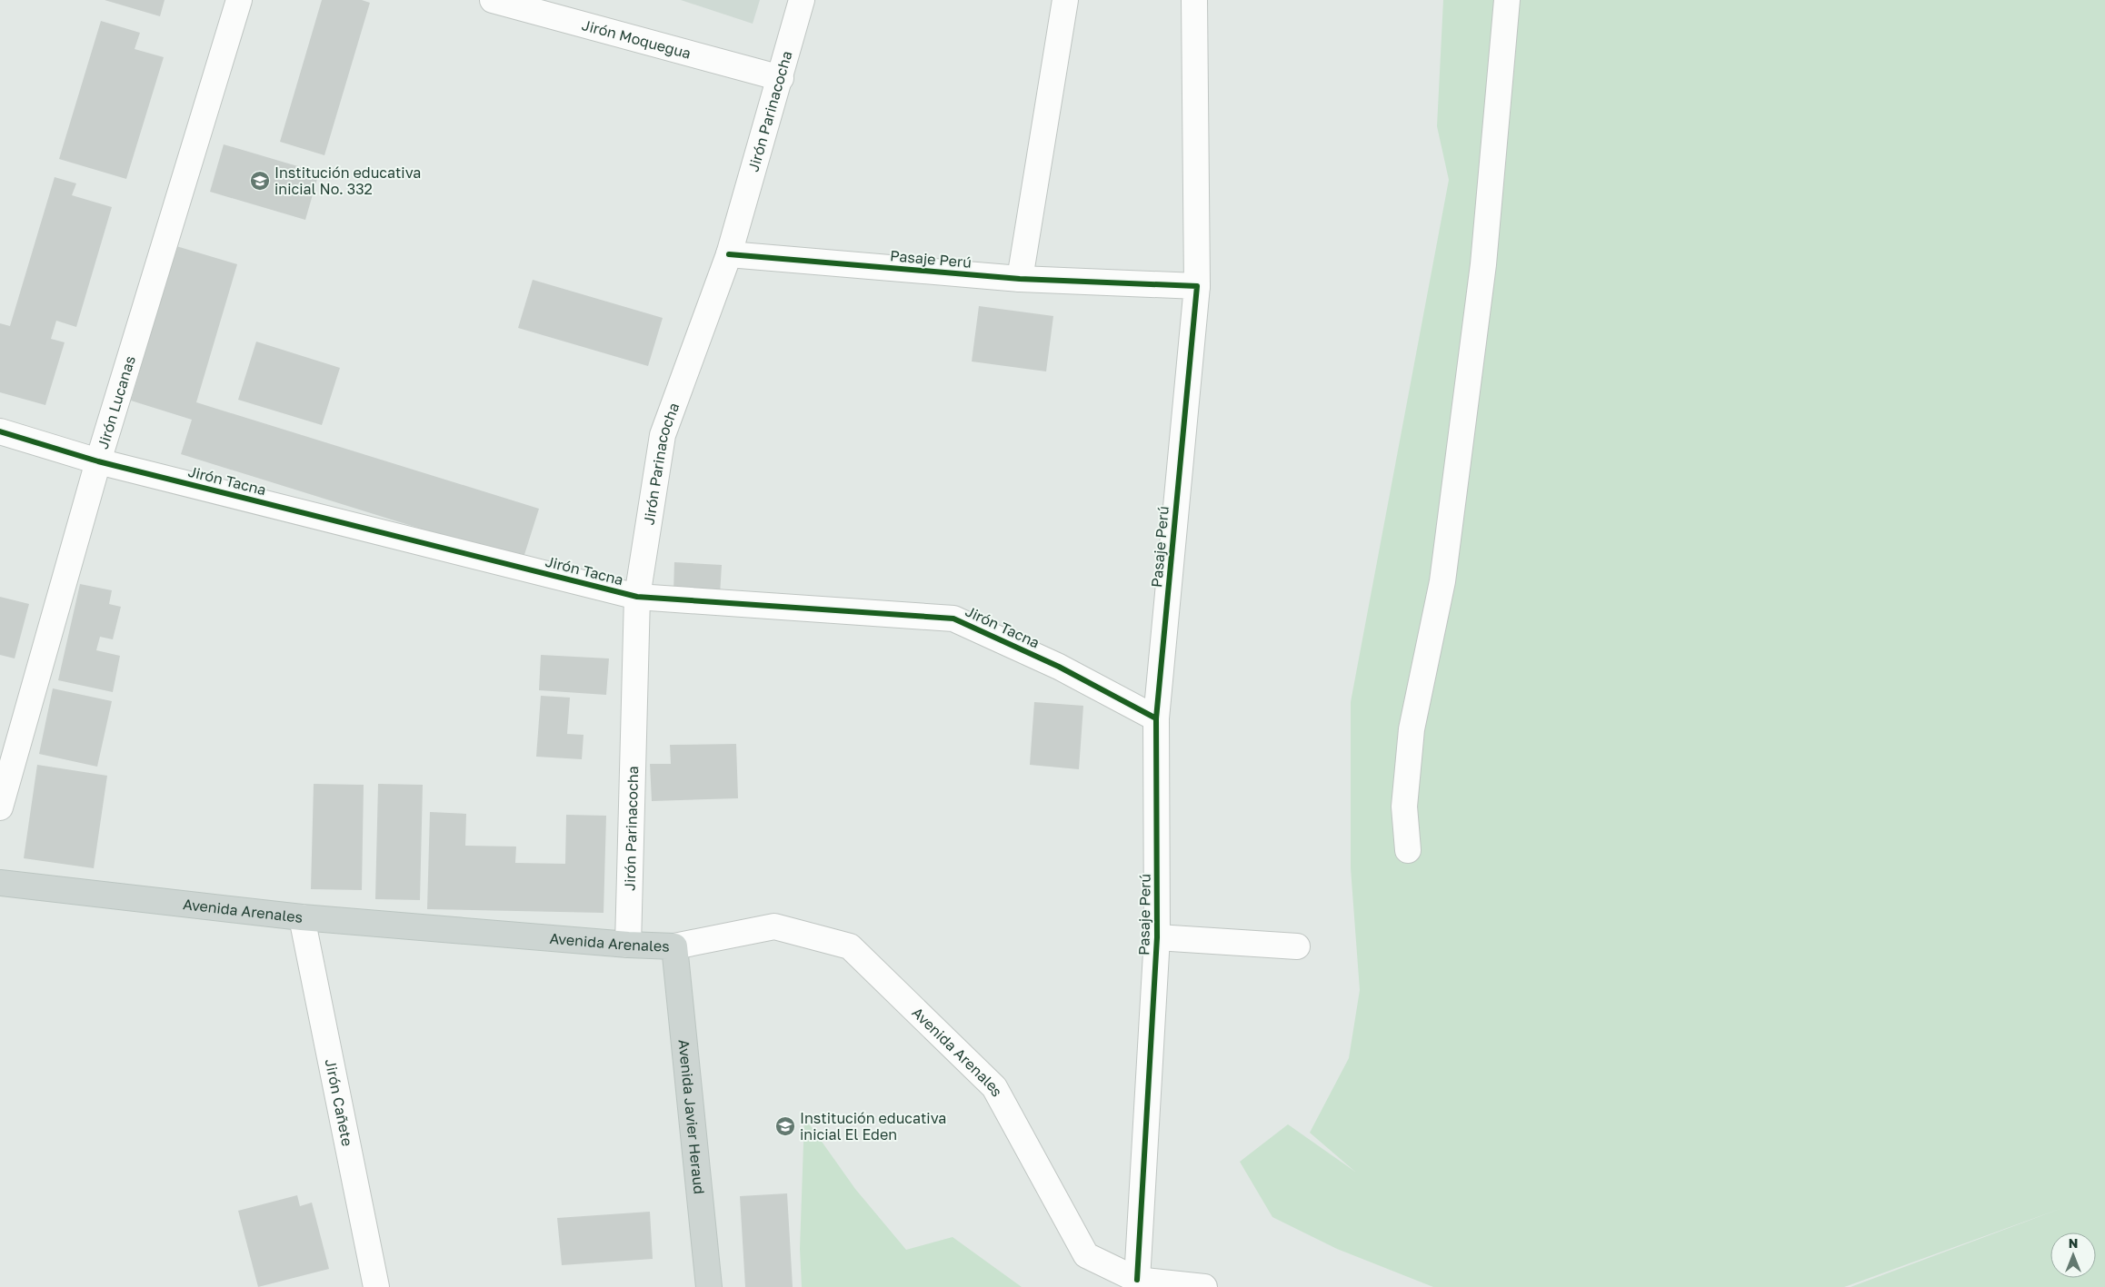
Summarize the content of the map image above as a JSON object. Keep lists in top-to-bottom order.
{
  "streets": {
    "main road": ["Avenida Arenales", "Avenida Javier Heraud"],
    "street": [
      "Jirón Moquegua",
      "Jirón Parinacocha",
      "Pasaje Perú",
      "Jirón Lucanas",
      "Jirón Tacna",
      "Jirón Cañete"
    ]
  },
  "crossings": [
    ["Jirón Moquegua", "Jirón Parinacocha"],
    ["Jirón Parinacocha", "Pasaje Perú"],
    ["Jirón Parinacocha", "Jirón Tacna"],
    ["Jirón Parinacocha", "Avenida Arenales"],
    ["Pasaje Perú", "Jirón Tacna"],
    ["Pasaje Perú", "Avenida Arenales"],
    ["Jirón Lucanas", "Jirón Tacna"],
    ["Avenida Arenales", "Jirón Cañete"],
    ["Avenida Arenales", "Avenida Javier Heraud"]
  ],
  "places": {
    "school or university": ["Institución educativa inicial No. 332", "Institución educativa inicial El Eden"]
  },
  "north": "top"
}
